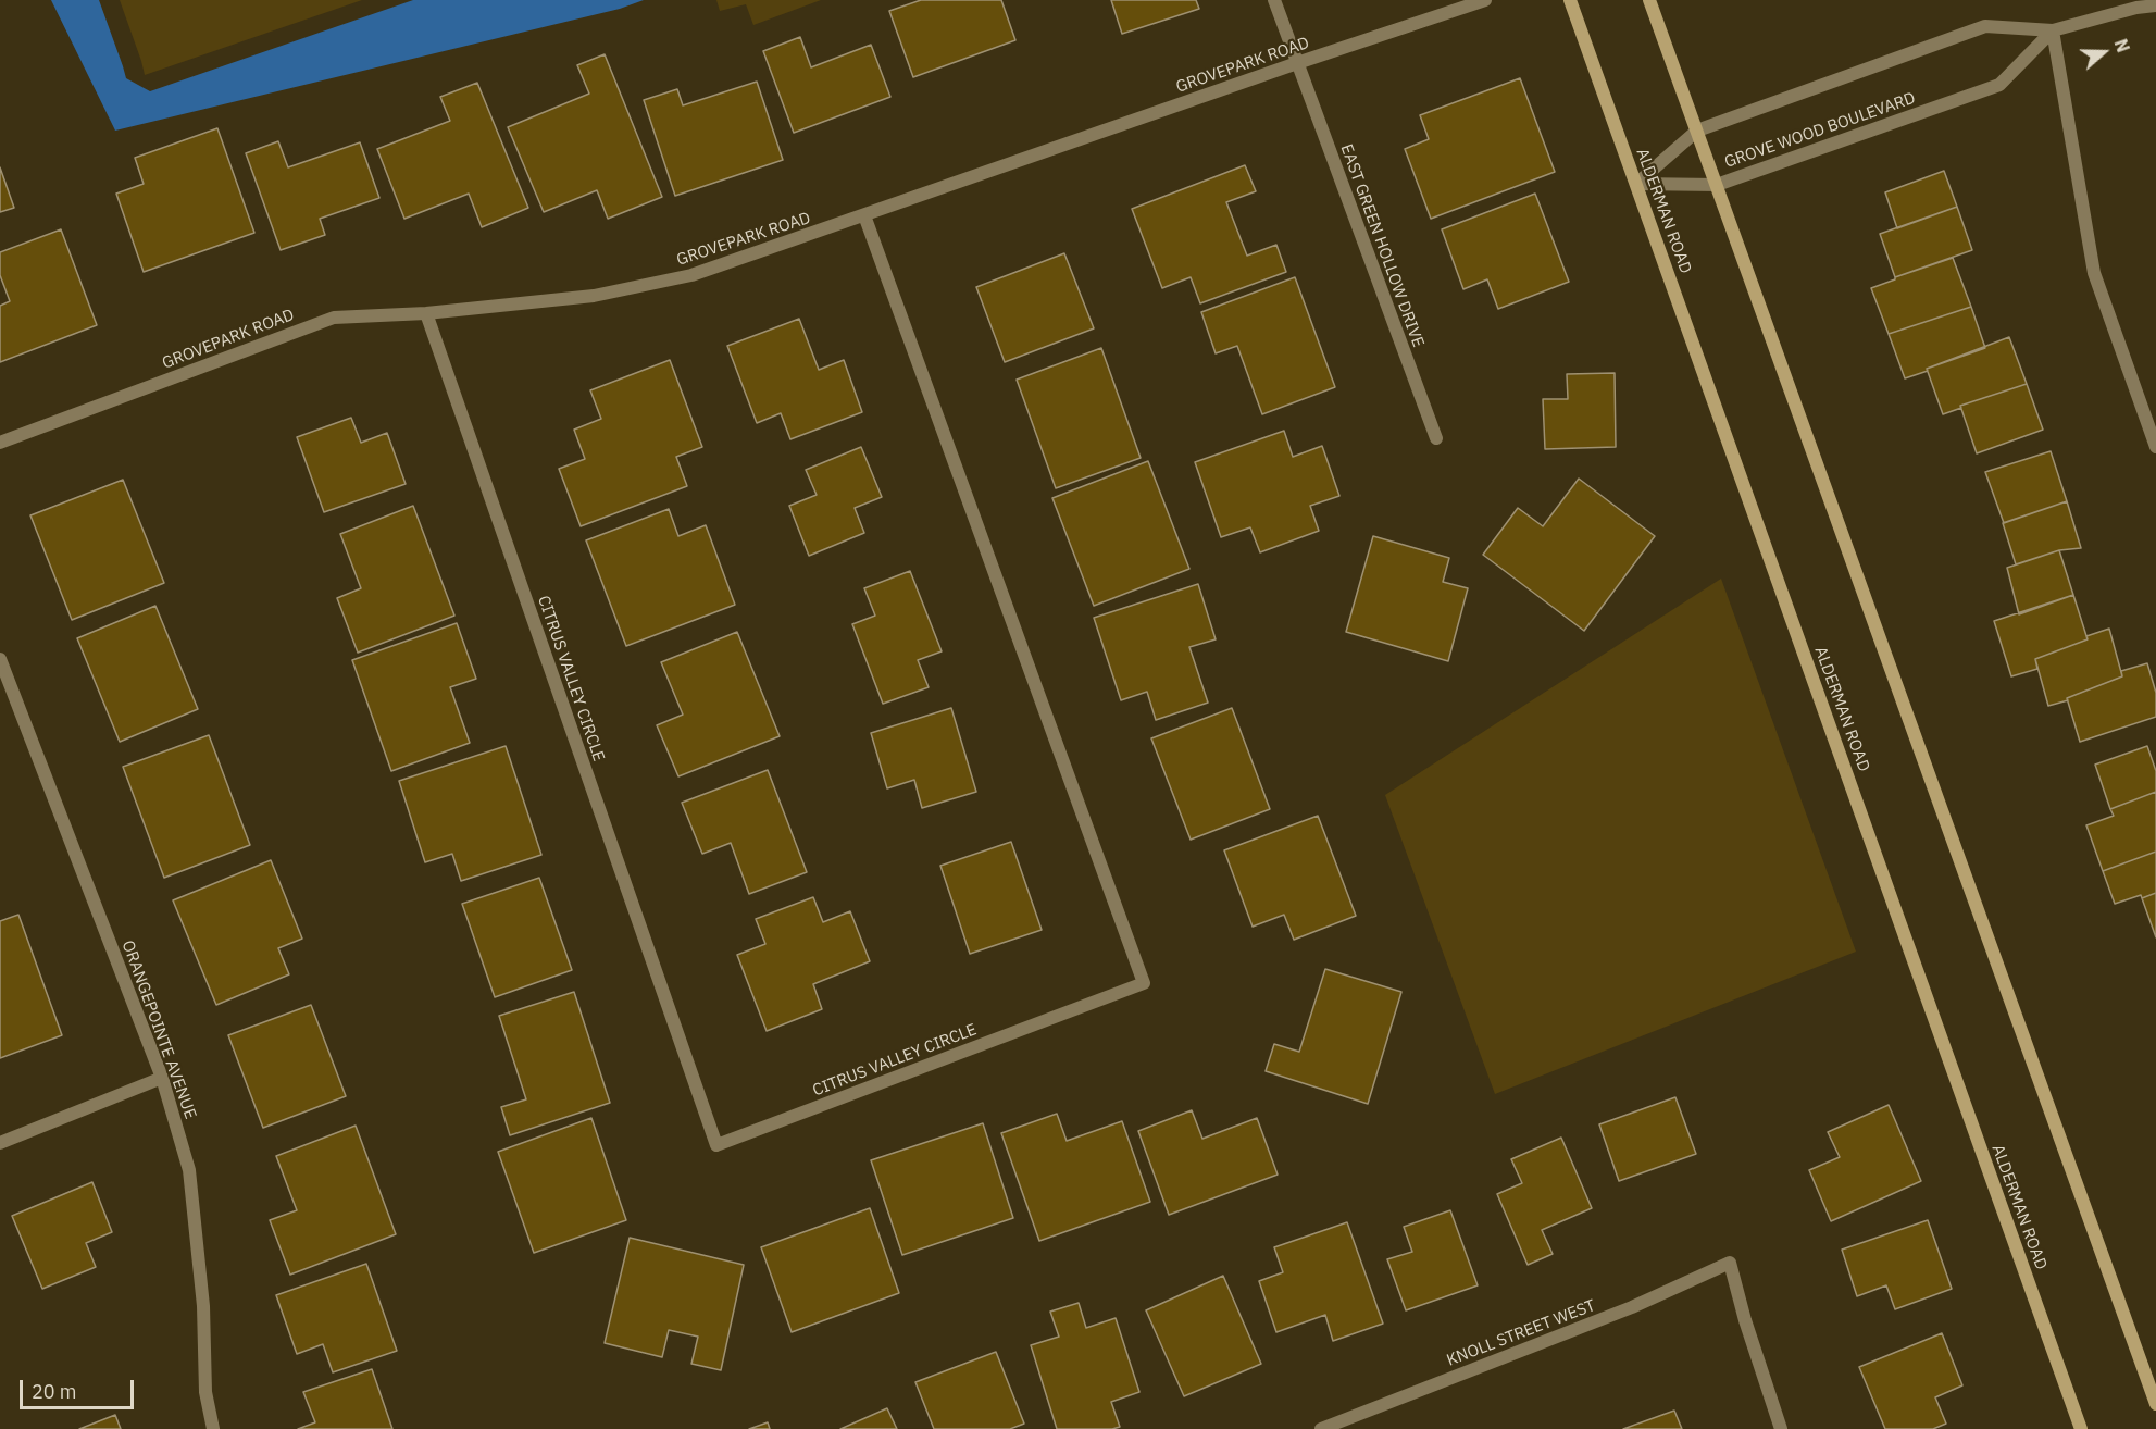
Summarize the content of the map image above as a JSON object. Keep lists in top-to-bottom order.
{
  "streets": {
    "main road": ["ALDERMAN ROAD"],
    "street": [
      "GROVEPARK ROAD",
      "GROVE WOOD BOULEVARD",
      "EAST GREEN HOLLOW DRIVE",
      "CITRUS VALLEY CIRCLE",
      "ORANGEPOINTE AVENUE",
      "KNOLL STREET WEST"
    ]
  },
  "crossings": [
    ["GROVEPARK ROAD", "EAST GREEN HOLLOW DRIVE"],
    ["GROVEPARK ROAD", "CITRUS VALLEY CIRCLE"],
    ["GROVE WOOD BOULEVARD", "ALDERMAN ROAD"]
  ],
  "scale_bar": "20 m",
  "north": "right"
}
